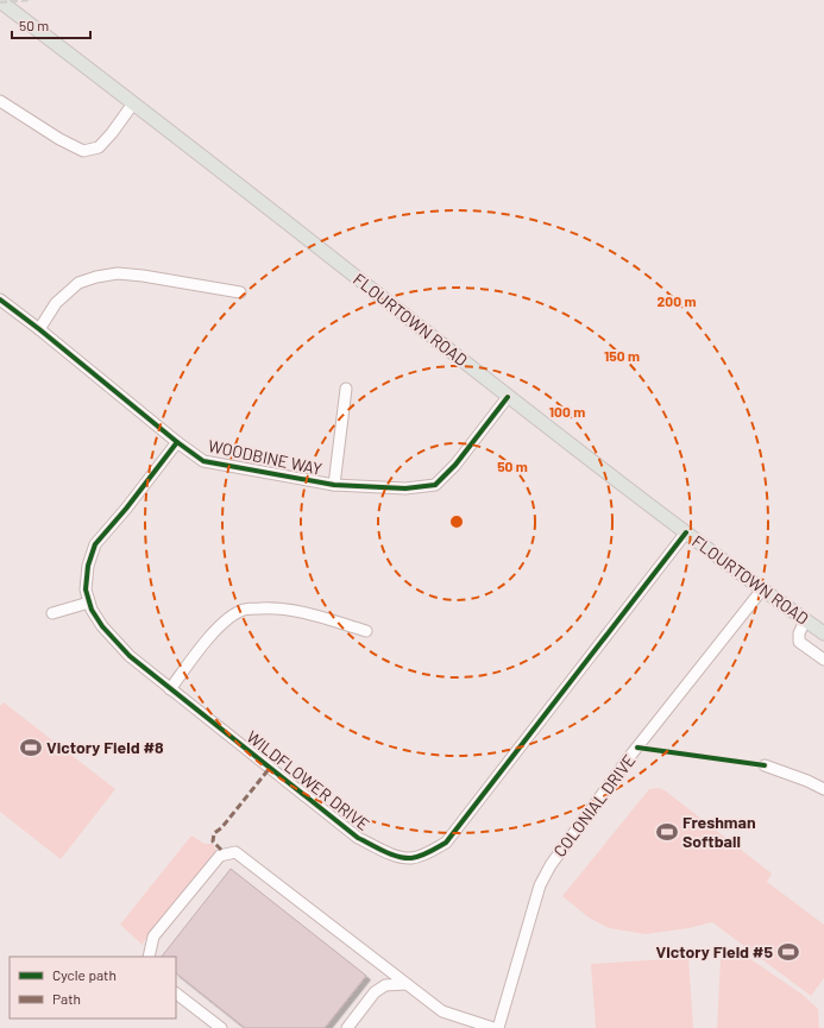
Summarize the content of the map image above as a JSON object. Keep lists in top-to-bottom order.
{
  "streets": {
    "main road": ["FLOURTOWN ROAD"],
    "street": ["WOODBINE WAY", "WILDFLOWER DRIVE", "COLONIAL DRIVE"]
  },
  "crossings": [
    ["FLOURTOWN ROAD", "WOODBINE WAY"],
    ["FLOURTOWN ROAD", "WILDFLOWER DRIVE"],
    ["FLOURTOWN ROAD", "COLONIAL DRIVE"],
    ["WOODBINE WAY", "WILDFLOWER DRIVE"]
  ],
  "places": {
    "sports": ["Victory Field #8", "Freshman Softball", "Victory Field #5"]
  },
  "legend": ["Cycle path", "Path"],
  "scale_bar": "50 m",
  "rings": [
    "200 m",
    "150 m",
    "100 m",
    "50 m"
  ]
}
